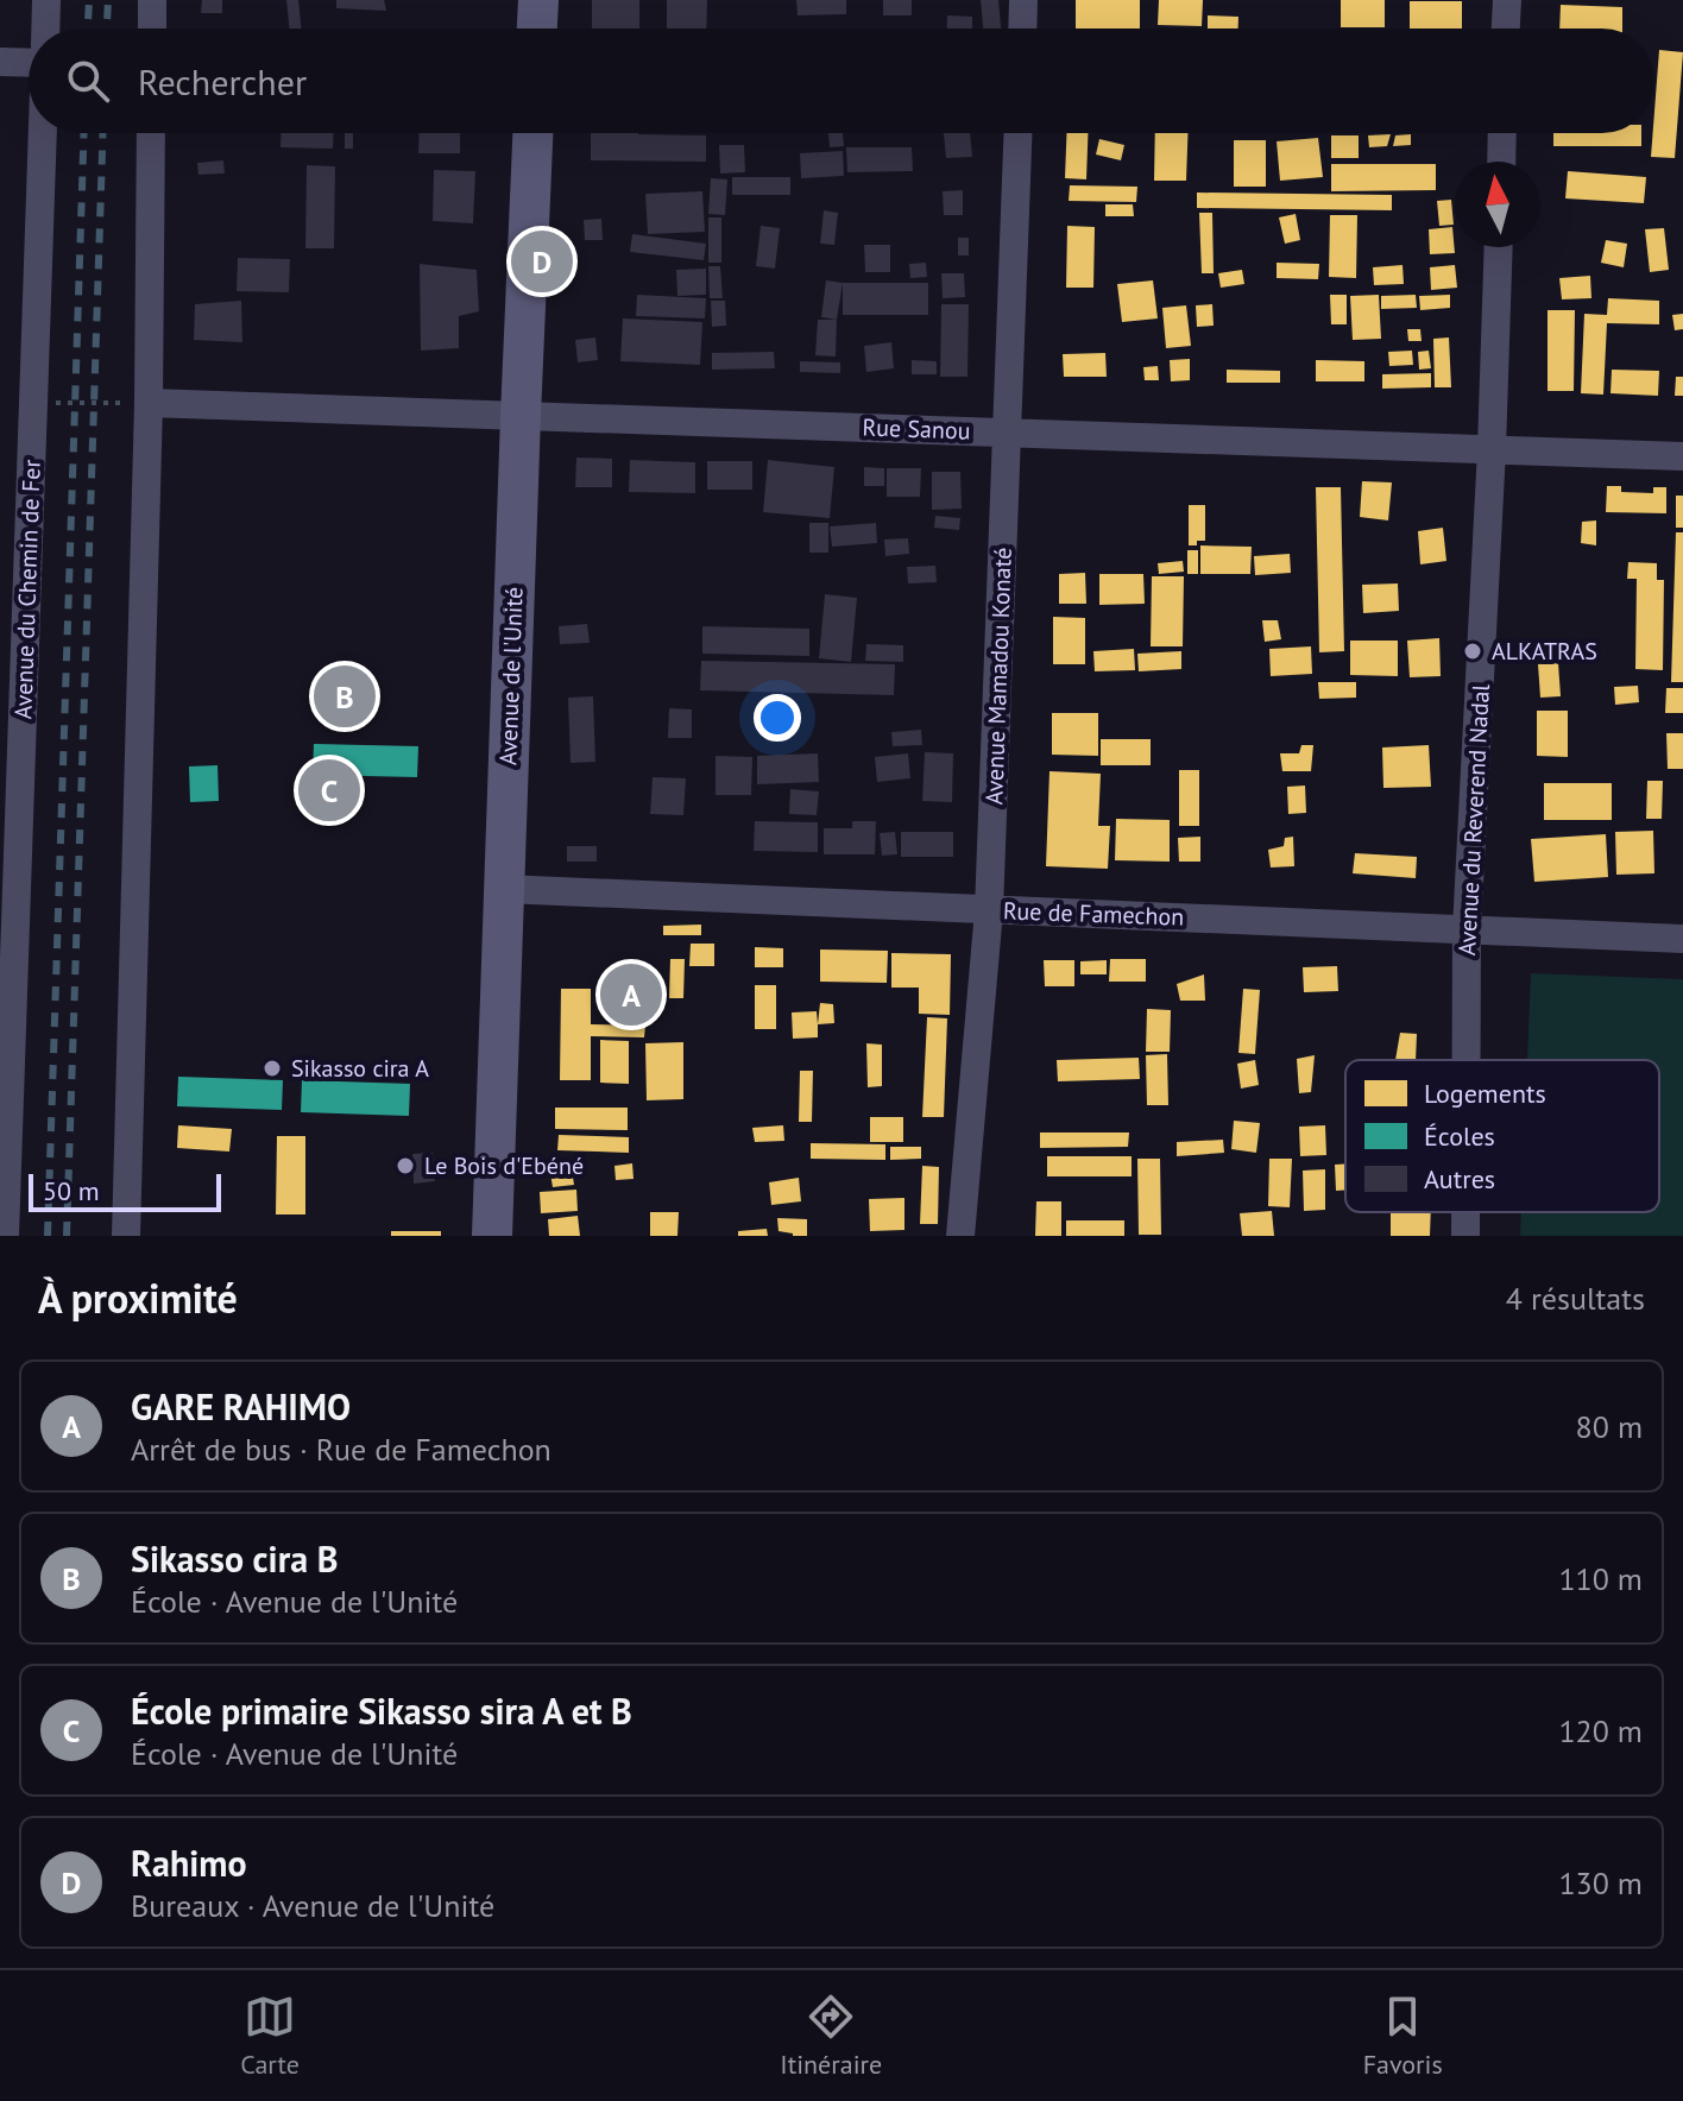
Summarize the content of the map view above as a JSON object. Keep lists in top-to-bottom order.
{
  "streets": {
    "street": [
      "Rue Sanou",
      "Avenue du Chemin de Fer",
      "Avenue de l'Unité",
      "Avenue Mamadou Konaté",
      "Avenue du Reverend Nadal",
      "Rue de Famechon"
    ]
  },
  "crossings": [
    ["Rue Sanou", "Avenue de l'Unité"],
    ["Rue Sanou", "Avenue Mamadou Konaté"],
    ["Rue Sanou", "Avenue du Reverend Nadal"],
    ["Avenue de l'Unité", "Rue de Famechon"],
    ["Avenue Mamadou Konaté", "Rue de Famechon"],
    ["Avenue du Reverend Nadal", "Rue de Famechon"]
  ],
  "places": ["ALKATRAS", "Sikasso cira A", "Le Bois d'Ebéné"],
  "legend": ["Logements", "Écoles", "Autres"],
  "scale_bar": "50 m",
  "north": "top",
  "page": {
    "search": "Rechercher",
    "pins": [
      "D",
      "B",
      "C",
      "A"
    ],
    "scale": "50 m",
    "heading": ["À proximité", "4 résultats"],
    "list": [
      {
        "mark": "A",
        "name": "GARE RAHIMO",
        "note": "Arrêt de bus · Rue de Famechon",
        "value": "80 m"
      },
      {
        "mark": "B",
        "name": "Sikasso cira B",
        "note": "École · Avenue de l'Unité",
        "value": "110 m"
      },
      {
        "mark": "C",
        "name": "École primaire Sikasso sira A et B",
        "note": "École · Avenue de l'Unité",
        "value": "120 m"
      },
      {
        "mark": "D",
        "name": "Rahimo",
        "note": "Bureaux · Avenue de l'Unité",
        "value": "130 m"
      }
    ],
    "nav": ["Carte", "Itinéraire", "Favoris"]
  }
}
